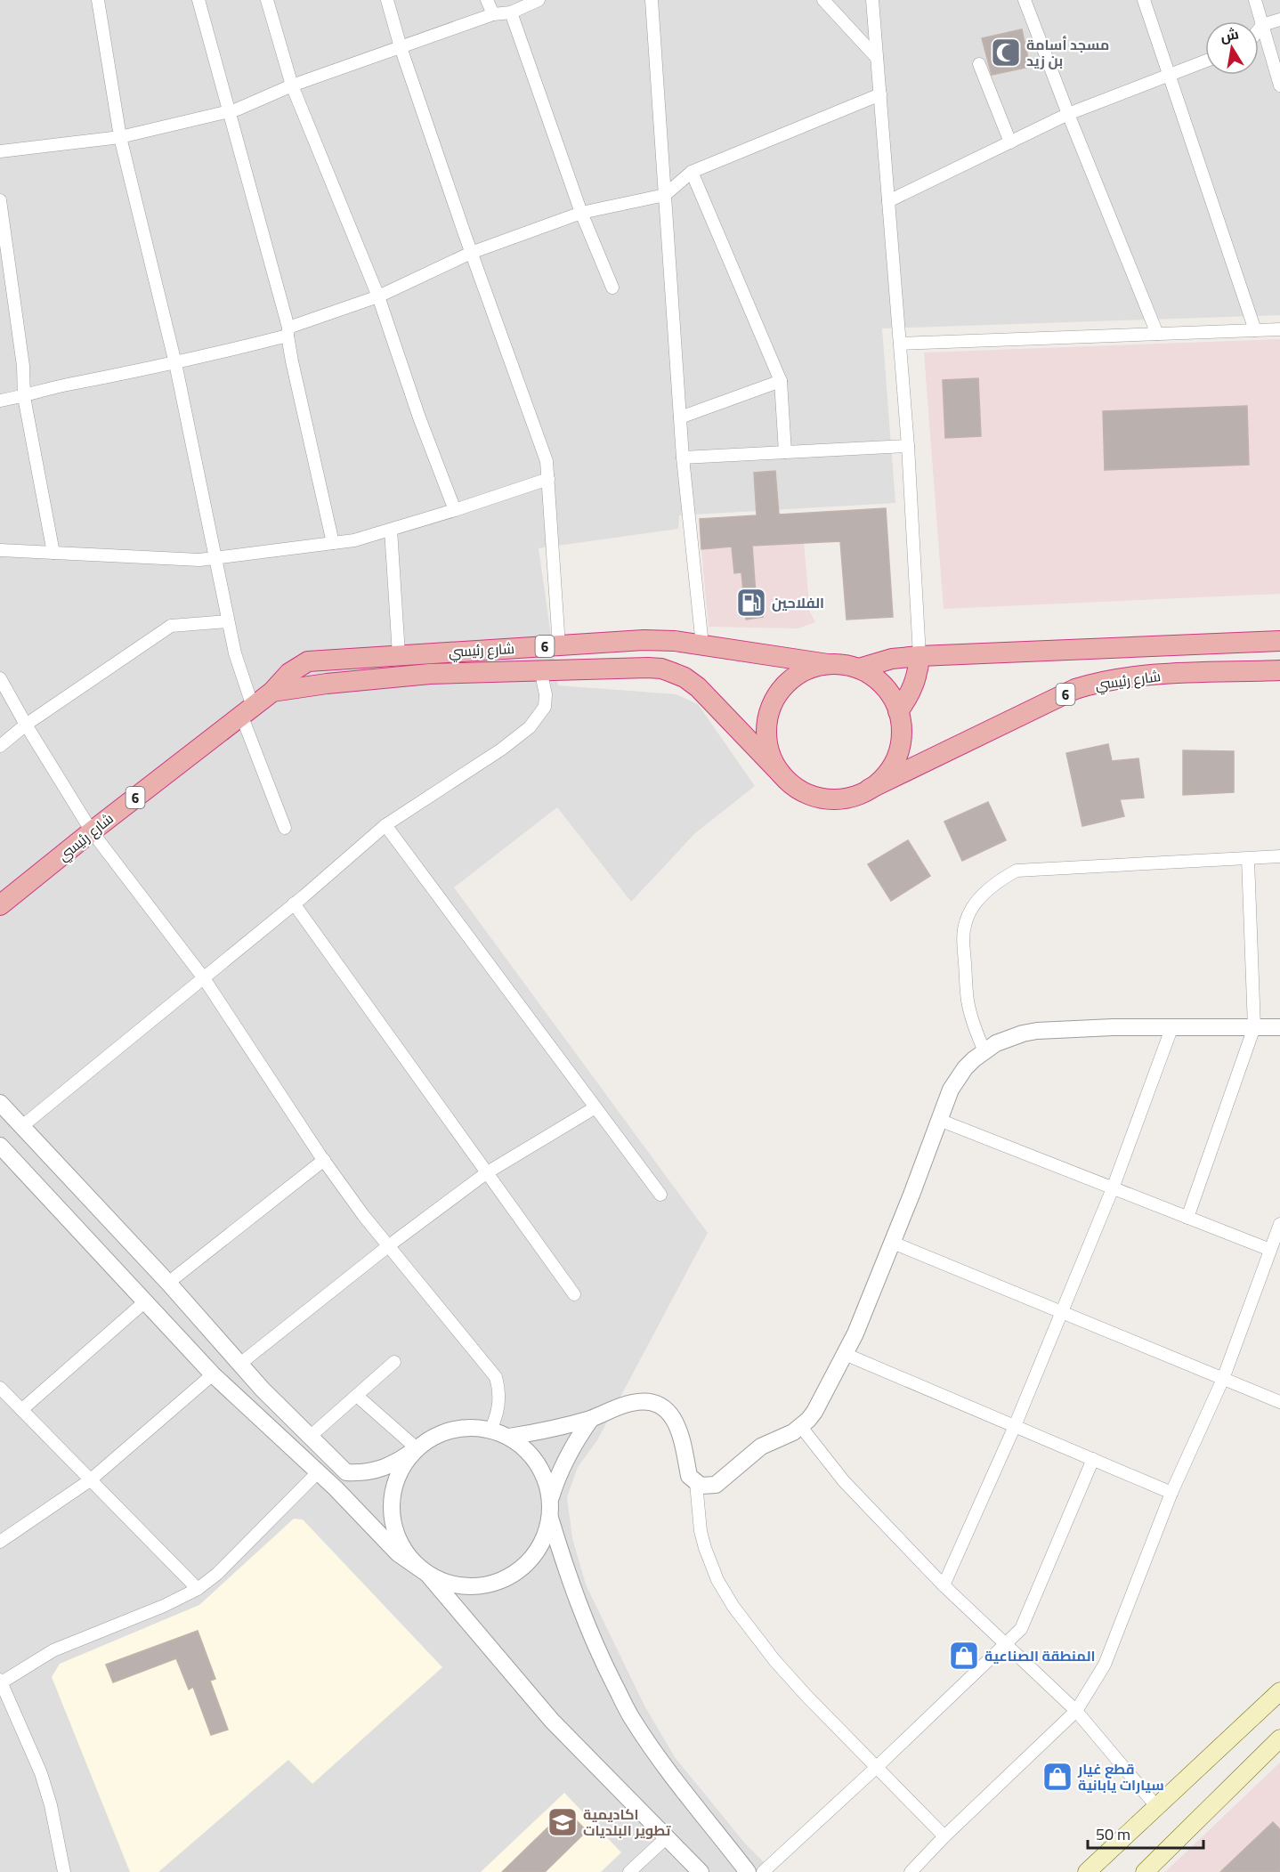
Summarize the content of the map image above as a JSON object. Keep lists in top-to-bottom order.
{
  "streets": {
    "highway": ["6", "شارع رئيسي"]
  },
  "places": {
    "mosque": ["مسجد أسامة بن زيد"],
    "fuel station": ["الفلاحين"],
    "shop": ["المنطقة الصناعية", "قطع غيار سيارات يابانية"],
    "school or university": ["اكاديمية تطوير البلديات"]
  },
  "scale_bar": "50 m",
  "north": "top"
}
